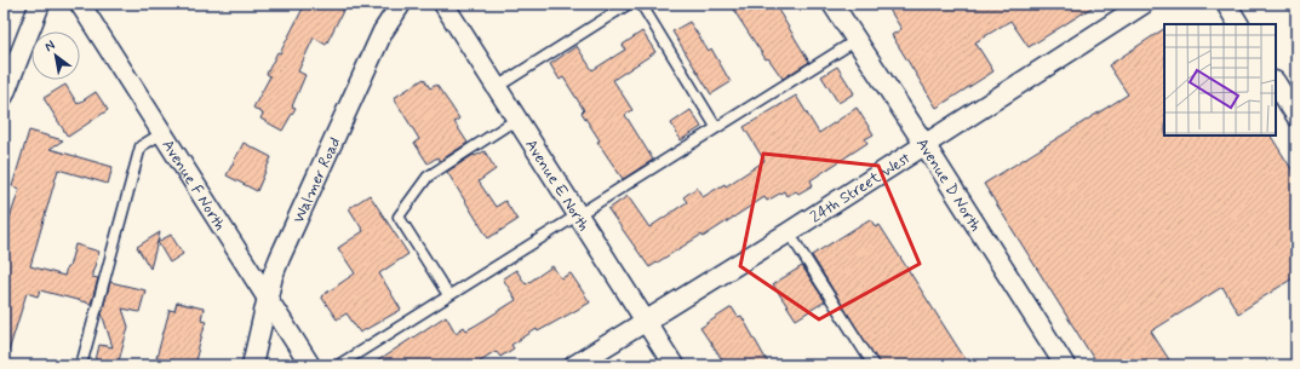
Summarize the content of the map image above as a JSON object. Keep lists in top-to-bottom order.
{
  "streets": {
    "street": [
      "Walmer Road",
      "Avenue D North",
      "Avenue F North",
      "Avenue E North",
      "24th Street West"
    ]
  },
  "crossings": [
    ["Walmer Road", "Avenue F North"],
    ["Avenue D North", "24th Street West"],
    ["Avenue E North", "24th Street West"]
  ],
  "north": "top left"
}
